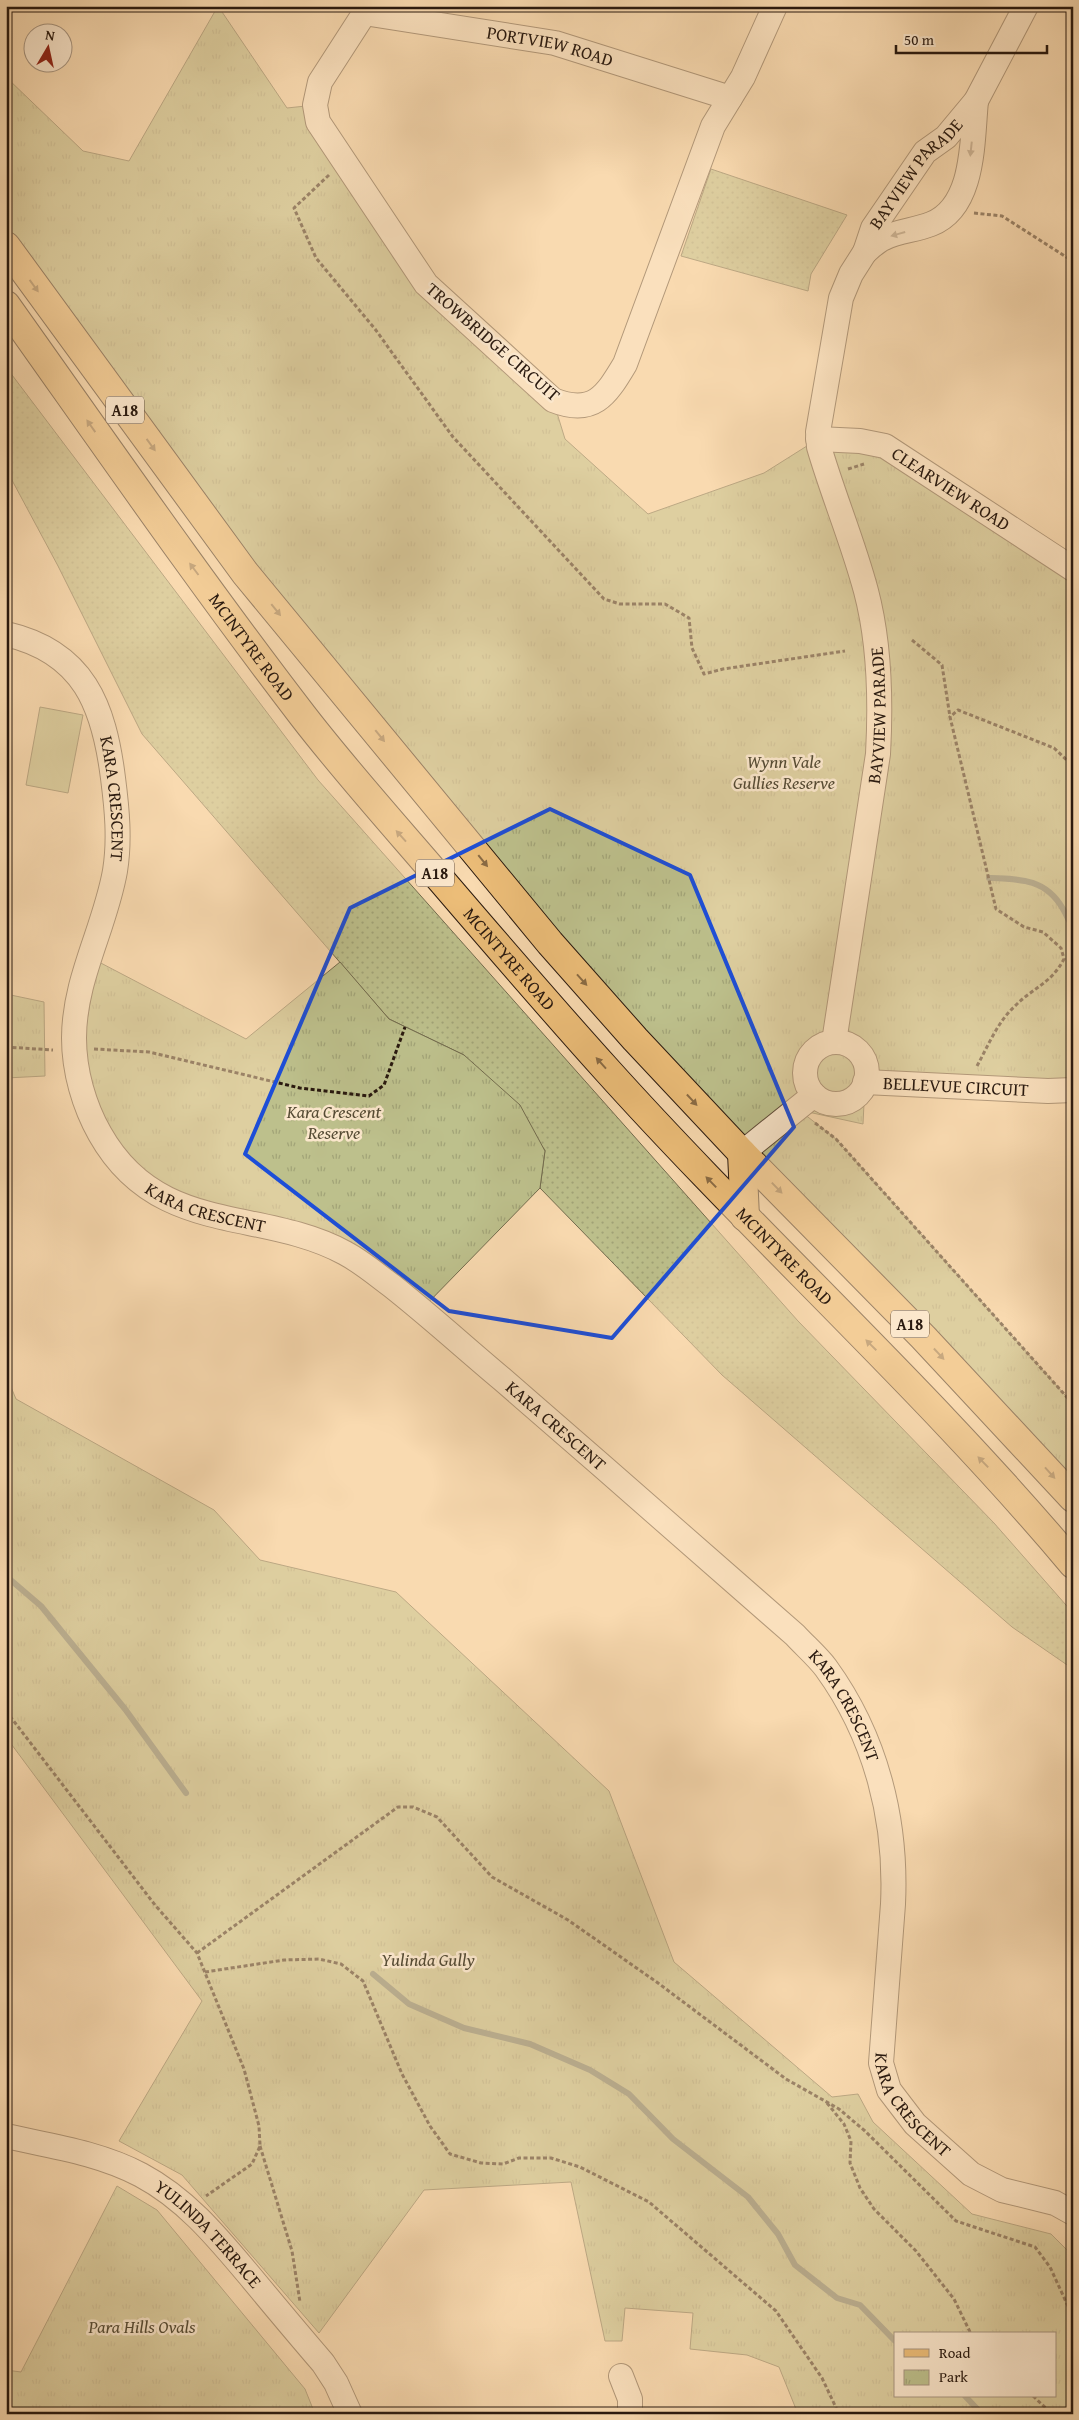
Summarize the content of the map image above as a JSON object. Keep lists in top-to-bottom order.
{
  "streets": {
    "main road": ["A18", "MCINTYRE ROAD"],
    "street": [
      "PORTVIEW ROAD",
      "BAYVIEW PARADE",
      "TROWBRIDGE CIRCUIT",
      "CLEARVIEW ROAD",
      "KARA CRESCENT",
      "BELLEVUE CIRCUIT",
      "YULINDA TERRACE"
    ]
  },
  "crossings": [
    ["PORTVIEW ROAD", "TROWBRIDGE CIRCUIT"],
    ["BAYVIEW PARADE", "CLEARVIEW ROAD"],
    ["BAYVIEW PARADE", "BELLEVUE CIRCUIT"]
  ],
  "parks": [
    "Wynn Vale Gullies Reserve",
    "Kara Crescent Reserve",
    "Yulinda Gully",
    "Para Hills Ovals"
  ],
  "legend": ["Road", "Park"],
  "scale_bar": "50 m",
  "north": "top"
}
